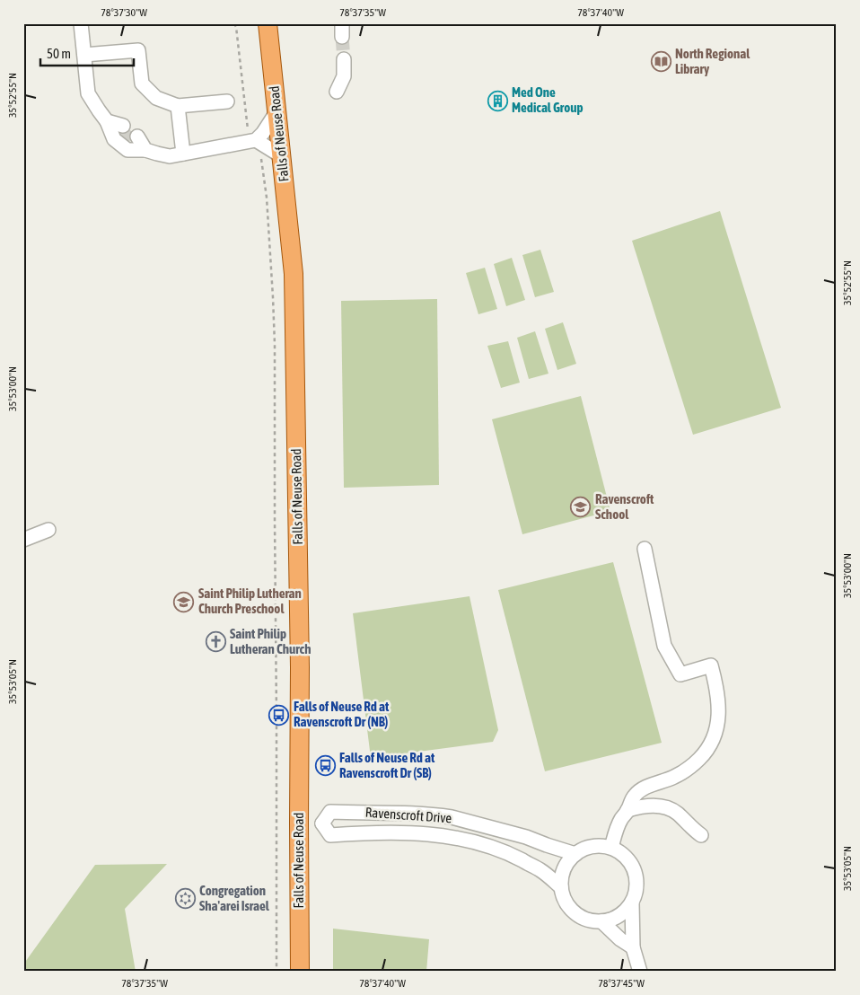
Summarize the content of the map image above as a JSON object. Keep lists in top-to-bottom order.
{
  "streets": {
    "main road": ["Falls of Neuse Road"],
    "street": ["Ravenscroft Drive"]
  },
  "places": {
    "library": ["North Regional Library"],
    "building": ["Med One Medical Group"],
    "school or university": ["Ravenscroft School", "Saint Philip Lutheran Church Preschool"],
    "church": ["Saint Philip Lutheran Church"],
    "bus stop": ["Falls of Neuse Rd at Ravenscroft Dr (NB)", "Falls of Neuse Rd at Ravenscroft Dr (SB)"],
    "synagogue": ["Congregation Sha'arei Israel"]
  },
  "scale_bar": "50 m",
  "coordinates": [
    "78°37'30\"W",
    "78°37'35\"W",
    "78°37'40\"W",
    "35°52'55\"N",
    "35°53'00\"N",
    "35°53'05\"N",
    "78°37'45\"W"
  ]
}
